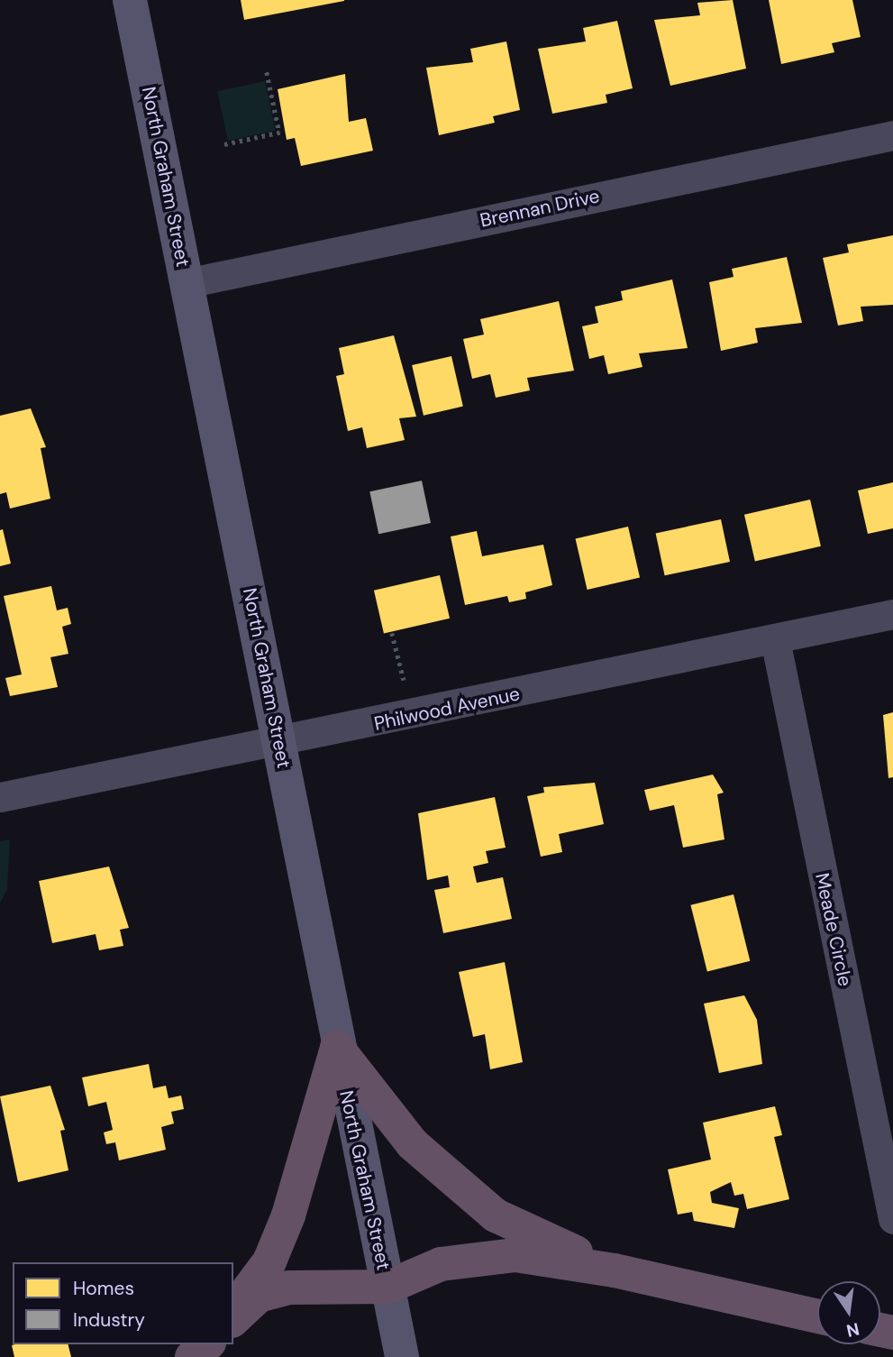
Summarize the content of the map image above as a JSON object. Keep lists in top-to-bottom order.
{
  "streets": {
    "main road": ["North Graham Street"],
    "street": ["Brennan Drive", "Philwood Avenue", "Meade Circle"]
  },
  "crossings": [
    ["North Graham Street", "Brennan Drive"],
    ["North Graham Street", "Philwood Avenue"],
    ["Philwood Avenue", "Meade Circle"]
  ],
  "legend": ["Homes", "Industry"],
  "north": "bottom"
}
